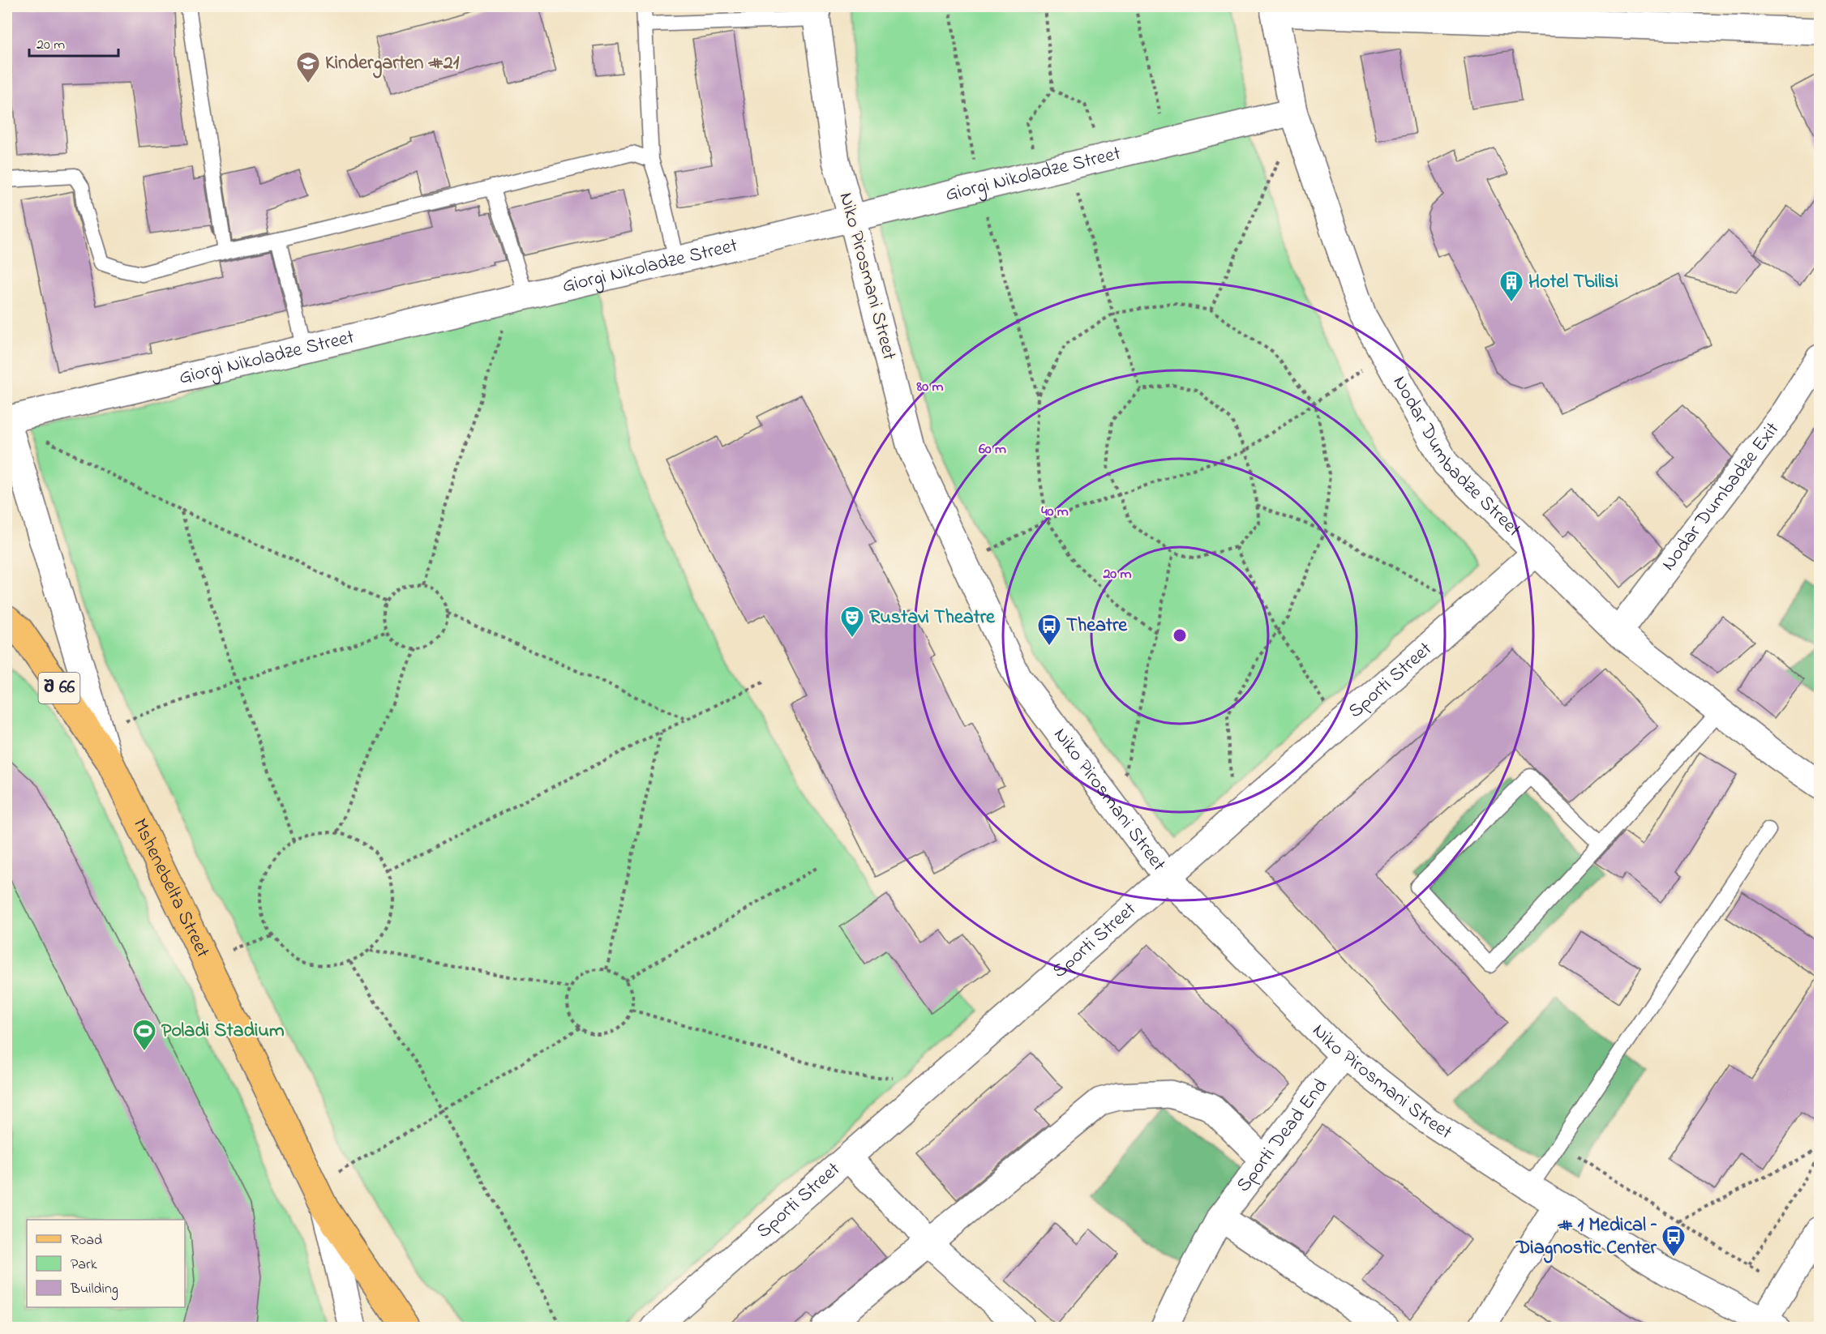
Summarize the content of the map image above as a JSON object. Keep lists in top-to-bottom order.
{
  "streets": {
    "main road": ["შ 66", "Mshenebelta Street"],
    "street": [
      "Giorgi Nikoladze Street",
      "Niko Pirosmani Street",
      "Nodar Dumbadze Street",
      "Nodar Dumbadze Exit",
      "Sporti Street",
      "Sporti Dead End"
    ]
  },
  "crossings": [
    ["Giorgi Nikoladze Street", "Niko Pirosmani Street"],
    ["Giorgi Nikoladze Street", "Nodar Dumbadze Street"],
    ["Giorgi Nikoladze Street", "Mshenebelta Street"],
    ["Niko Pirosmani Street", "Sporti Street"],
    ["Niko Pirosmani Street", "Sporti Dead End"],
    ["Nodar Dumbadze Street", "Nodar Dumbadze Exit"],
    ["Nodar Dumbadze Street", "Sporti Street"],
    ["შ 66", "Mshenebelta Street"]
  ],
  "places": {
    "school or university": ["Kindergarten #21"],
    "building": ["Hotel Tbilisi"],
    "theatre": ["Rustavi Theatre"],
    "bus stop": ["Theatre", "# 1 Medical – Diagnostic Center"],
    "sports": ["Poladi Stadium"]
  },
  "legend": ["Road", "Park", "Building"],
  "scale_bar": "20 m",
  "rings": [
    "80 m",
    "60 m",
    "40 m",
    "20 m"
  ]
}
